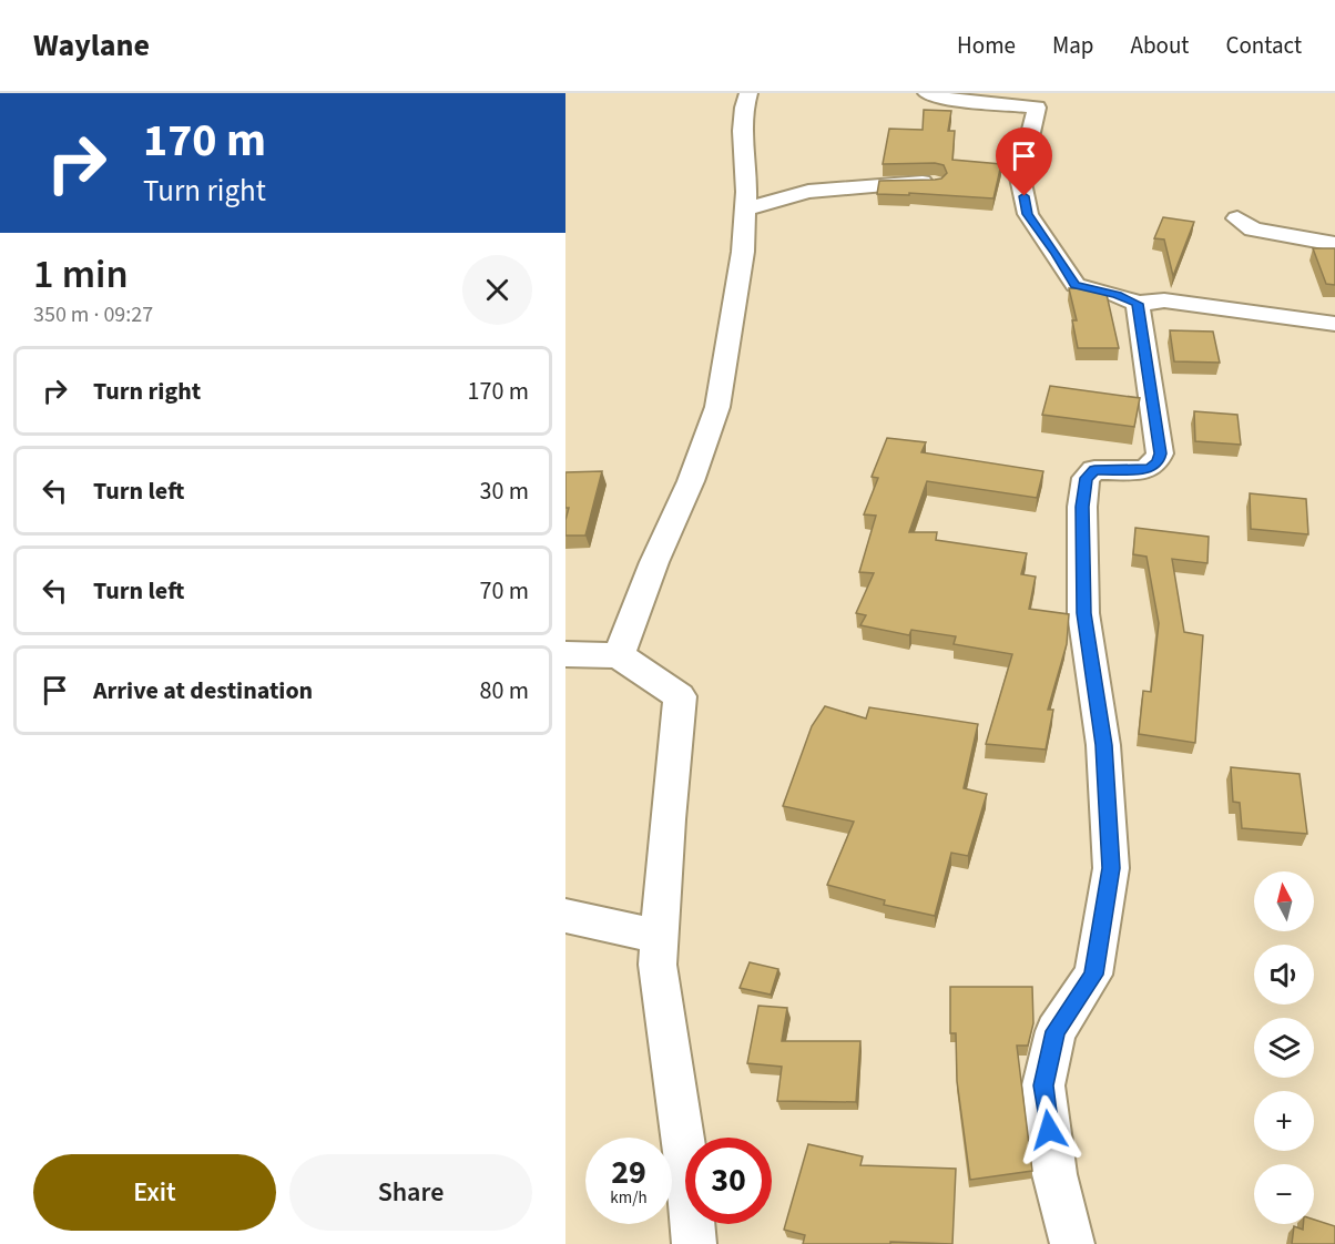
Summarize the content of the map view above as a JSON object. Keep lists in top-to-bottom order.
{
  "north": "top",
  "page": {
    "header": "Waylane",
    "nav": [
      "Home",
      "Map",
      "About",
      "Contact"
    ],
    "turn": ["170 m", "Turn right"],
    "heading": ["1 min", "350 m · 09:27"],
    "list": [
      {
        "name": "Turn right",
        "value": "170 m"
      },
      {
        "name": "Turn left",
        "value": "30 m"
      },
      {
        "name": "Turn left",
        "value": "70 m"
      },
      {
        "name": "Arrive at destination",
        "value": "80 m"
      }
    ],
    "map_buttons": ["+", "−"],
    "speed": "29 km/h",
    "limit": "30",
    "buttons": ["Exit", "Share"]
  }
}
